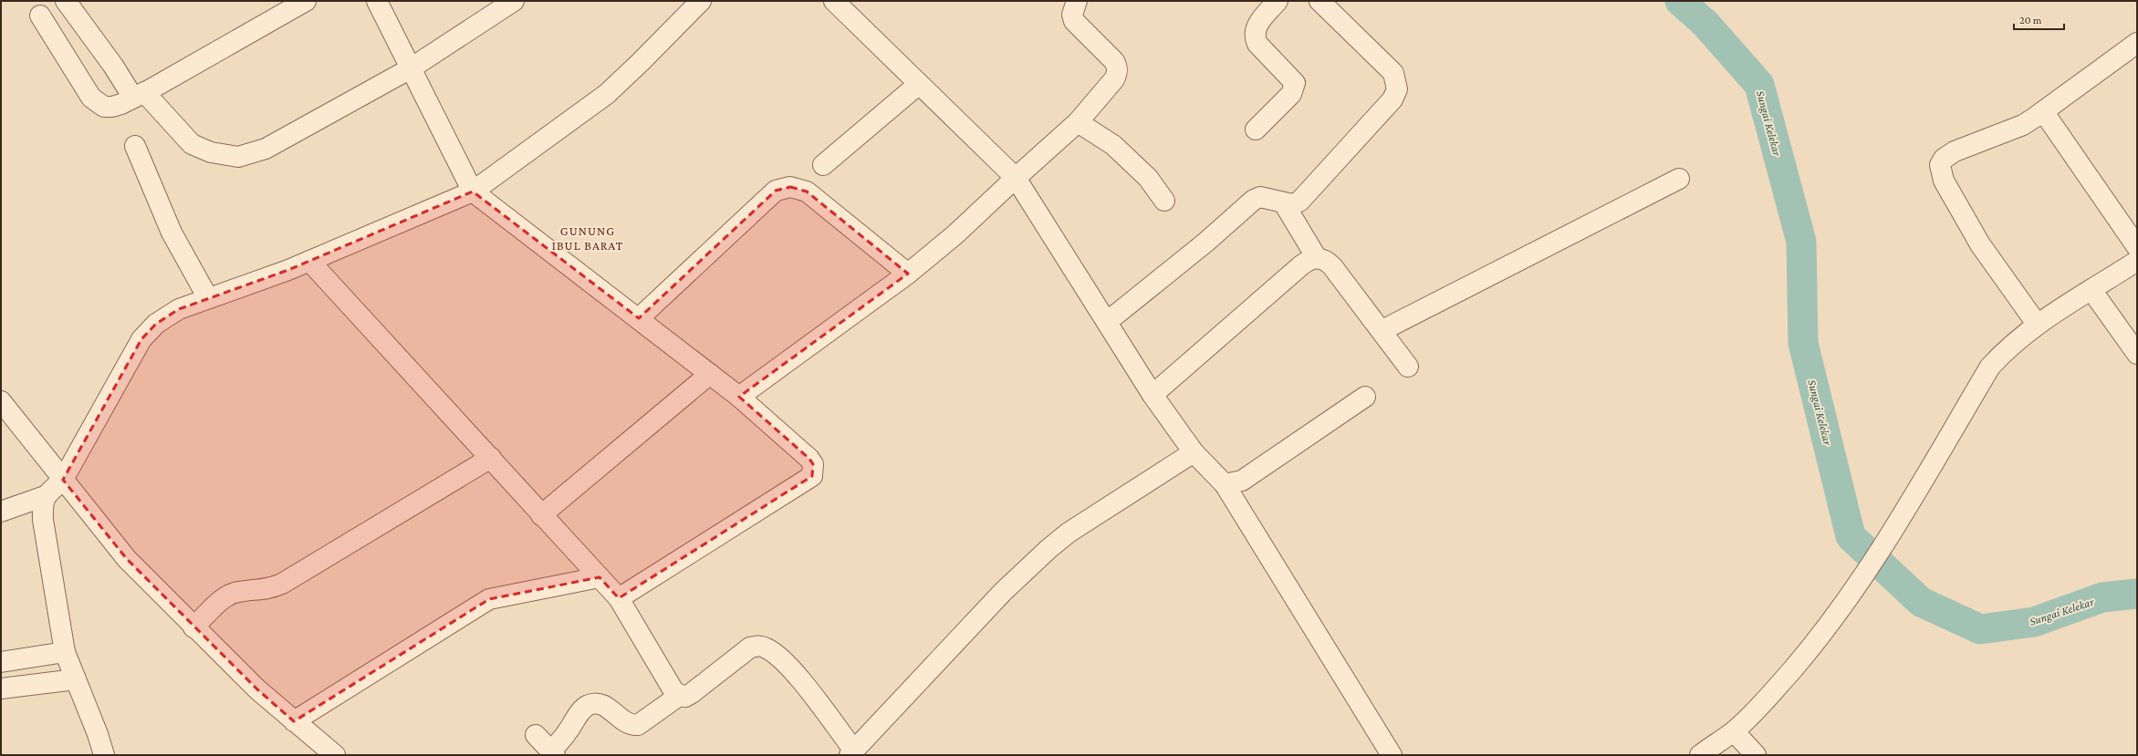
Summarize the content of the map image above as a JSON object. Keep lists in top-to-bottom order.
{
  "districts": ["GUNUNG IBUL BARAT"],
  "water": ["Sungai Kelekar"],
  "scale_bar": "20 m"
}
